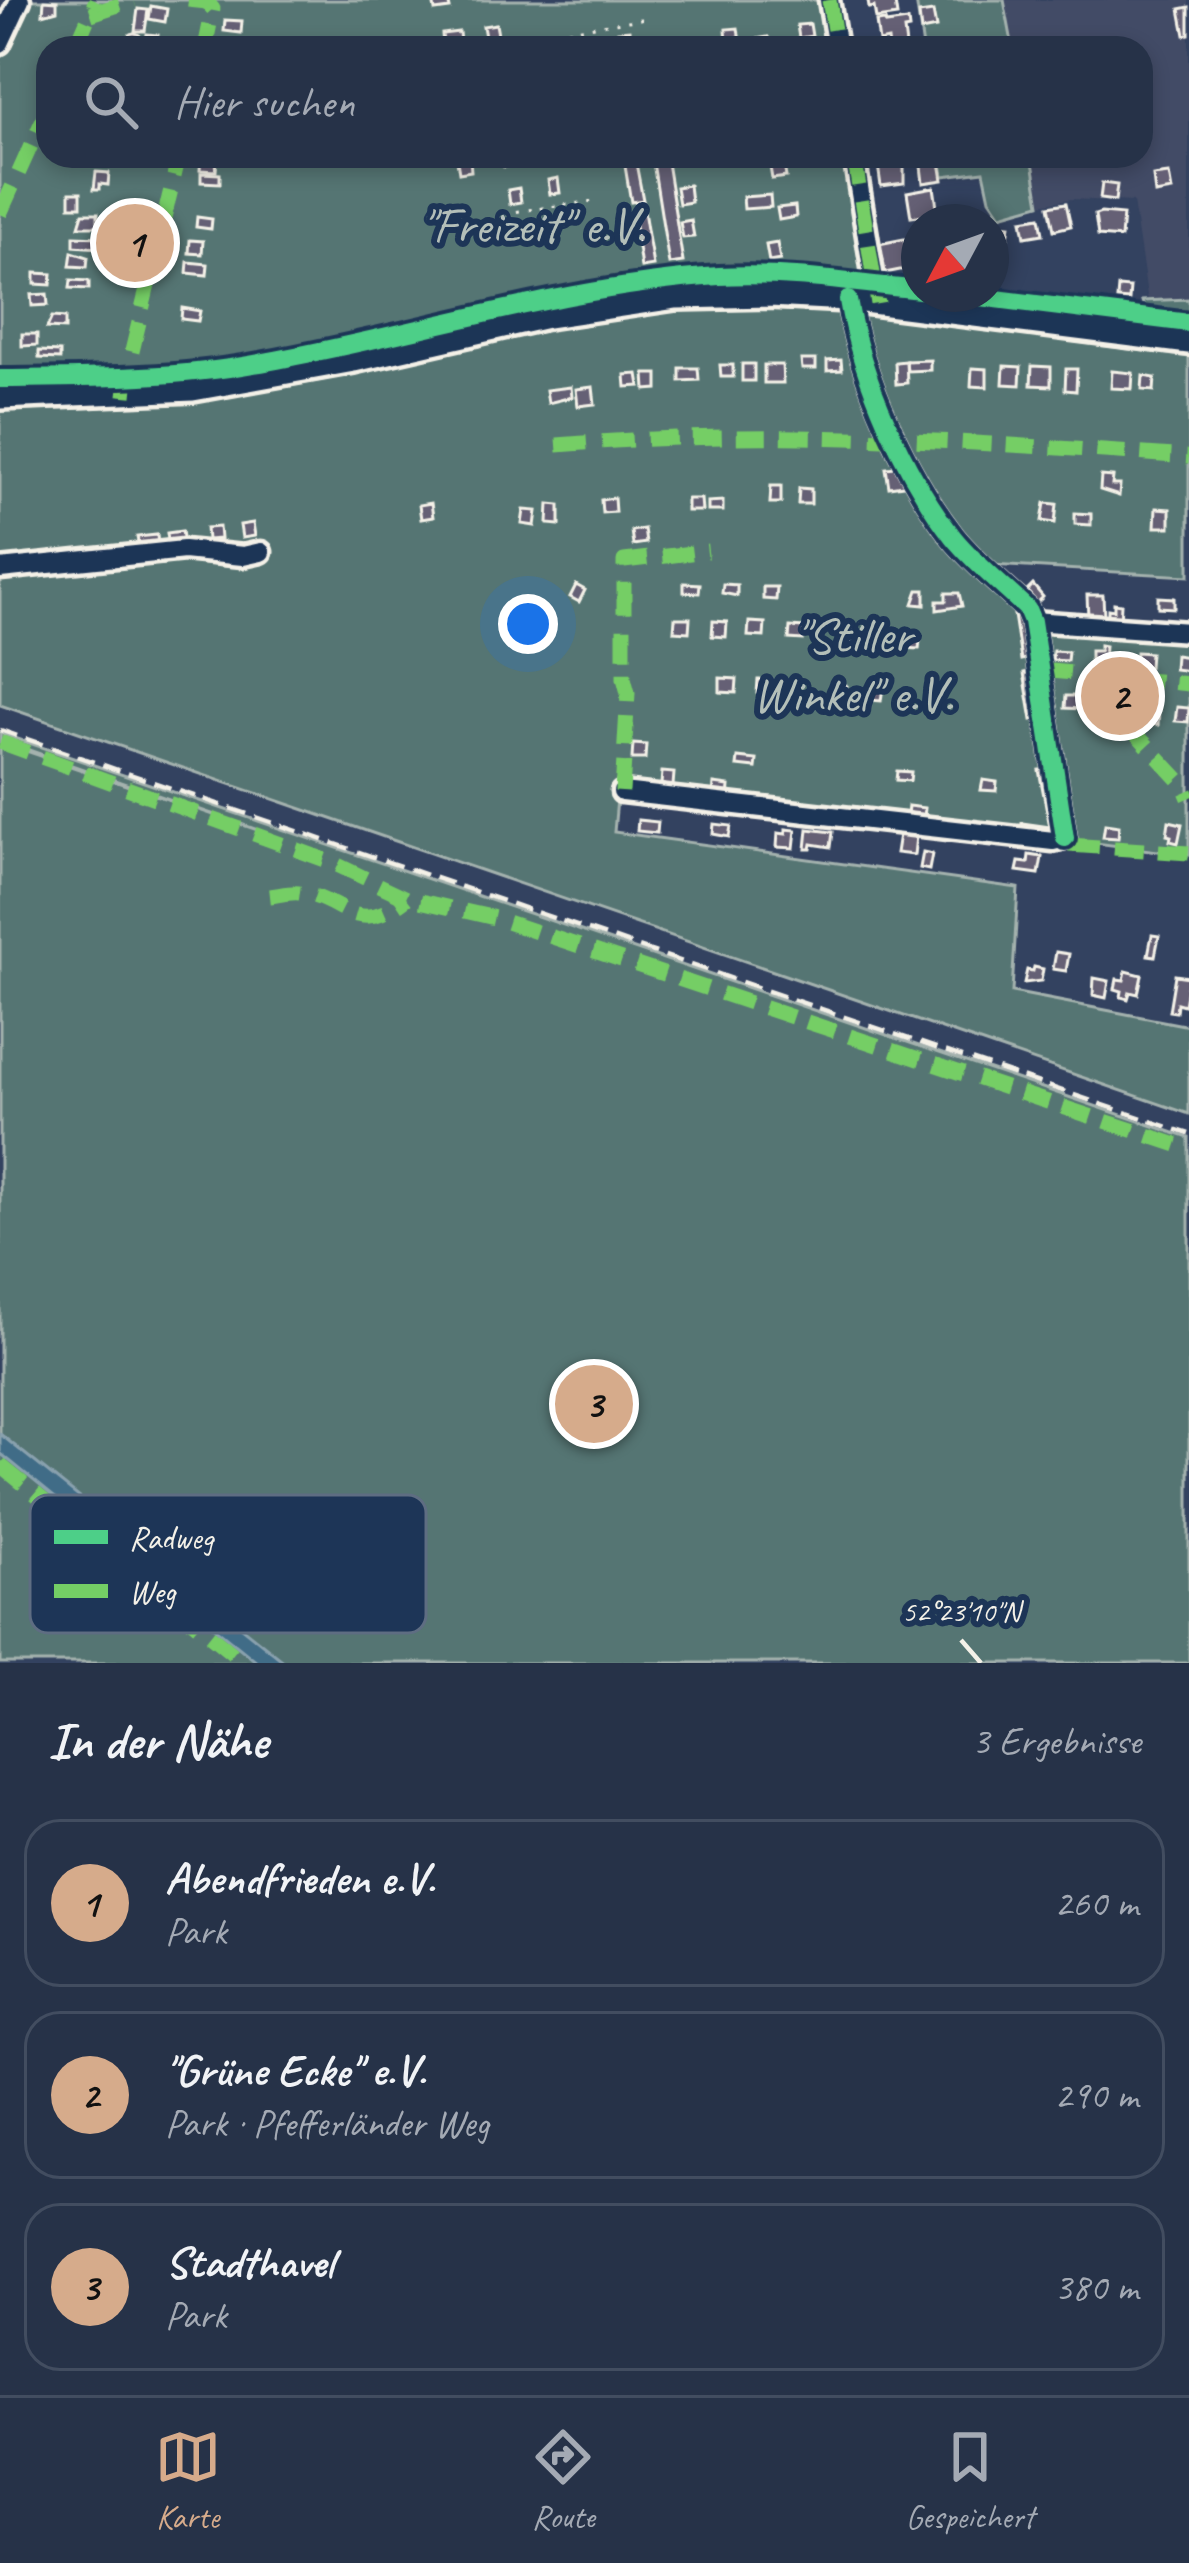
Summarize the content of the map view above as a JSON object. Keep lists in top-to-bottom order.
{
  "parks": ["\"Freizeit\" e.V.", "\"Stiller Winkel\" e.V."],
  "legend": ["Radweg", "Weg"],
  "north": "bottom left",
  "page": {
    "search": "Hier suchen",
    "pins": ["1", "2", "3"],
    "heading": ["In der Nähe", "3 Ergebnisse"],
    "list": [
      {
        "mark": "1",
        "name": "Abendfrieden e.V.",
        "note": "Park",
        "value": "260 m"
      },
      {
        "mark": "2",
        "name": "\"Grüne Ecke\" e.V.",
        "note": "Park · Pfefferländer Weg",
        "value": "290 m"
      },
      {
        "mark": "3",
        "name": "Stadthavel",
        "note": "Park",
        "value": "380 m"
      }
    ],
    "nav": ["Karte", "Route", "Gespeichert"]
  },
  "coordinates": ["52°23'10\"N"]
}
